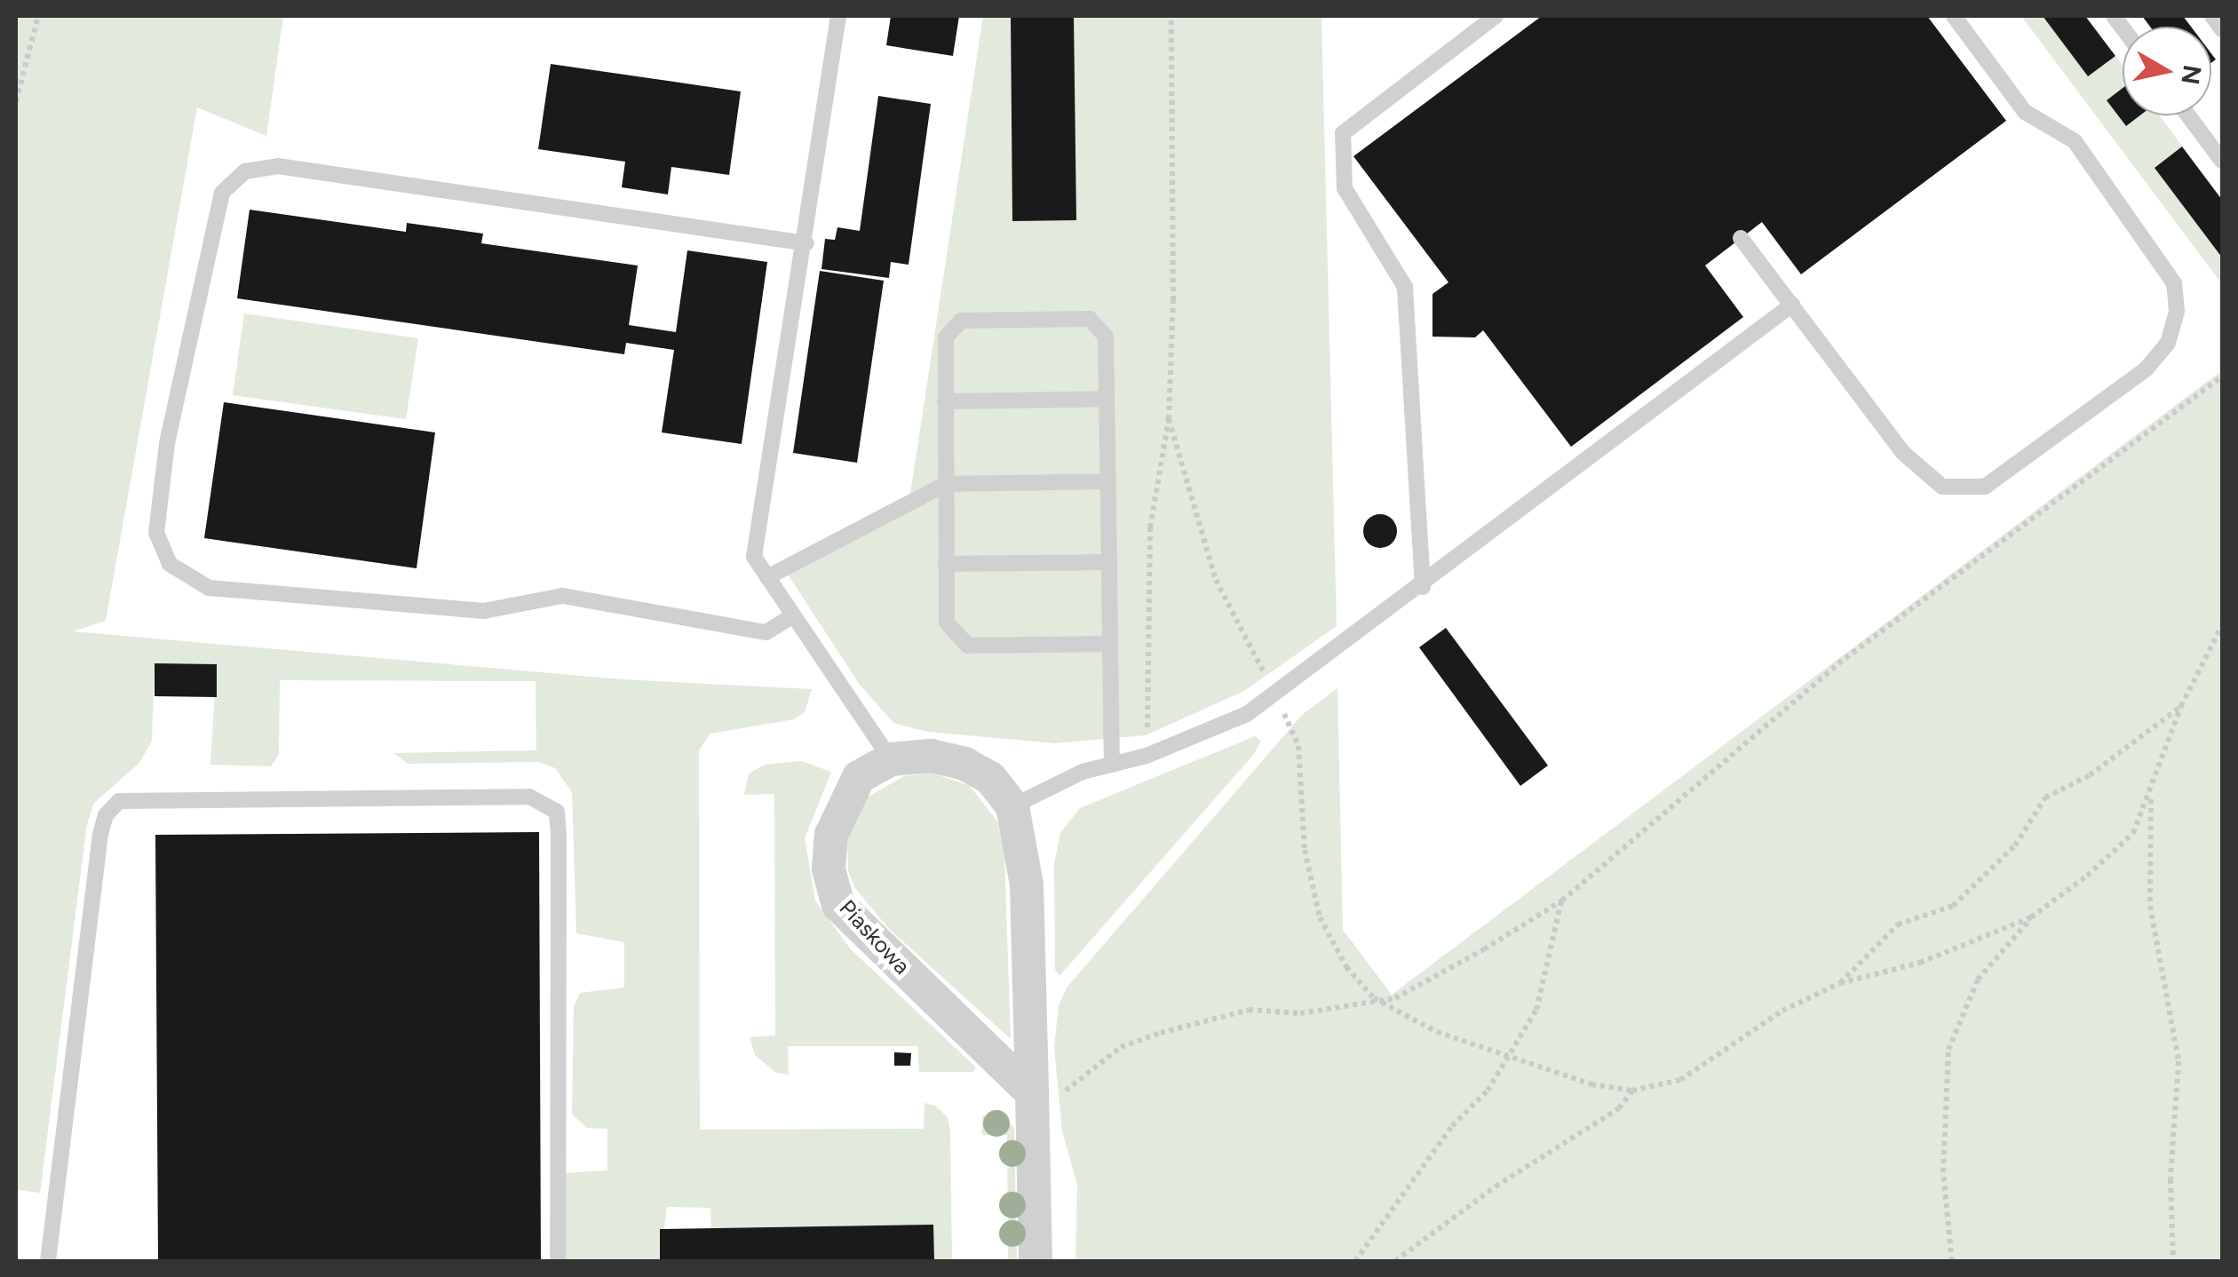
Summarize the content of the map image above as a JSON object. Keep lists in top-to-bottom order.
{
  "streets": {
    "street": ["Piaskowa"]
  },
  "north": "right"
}
